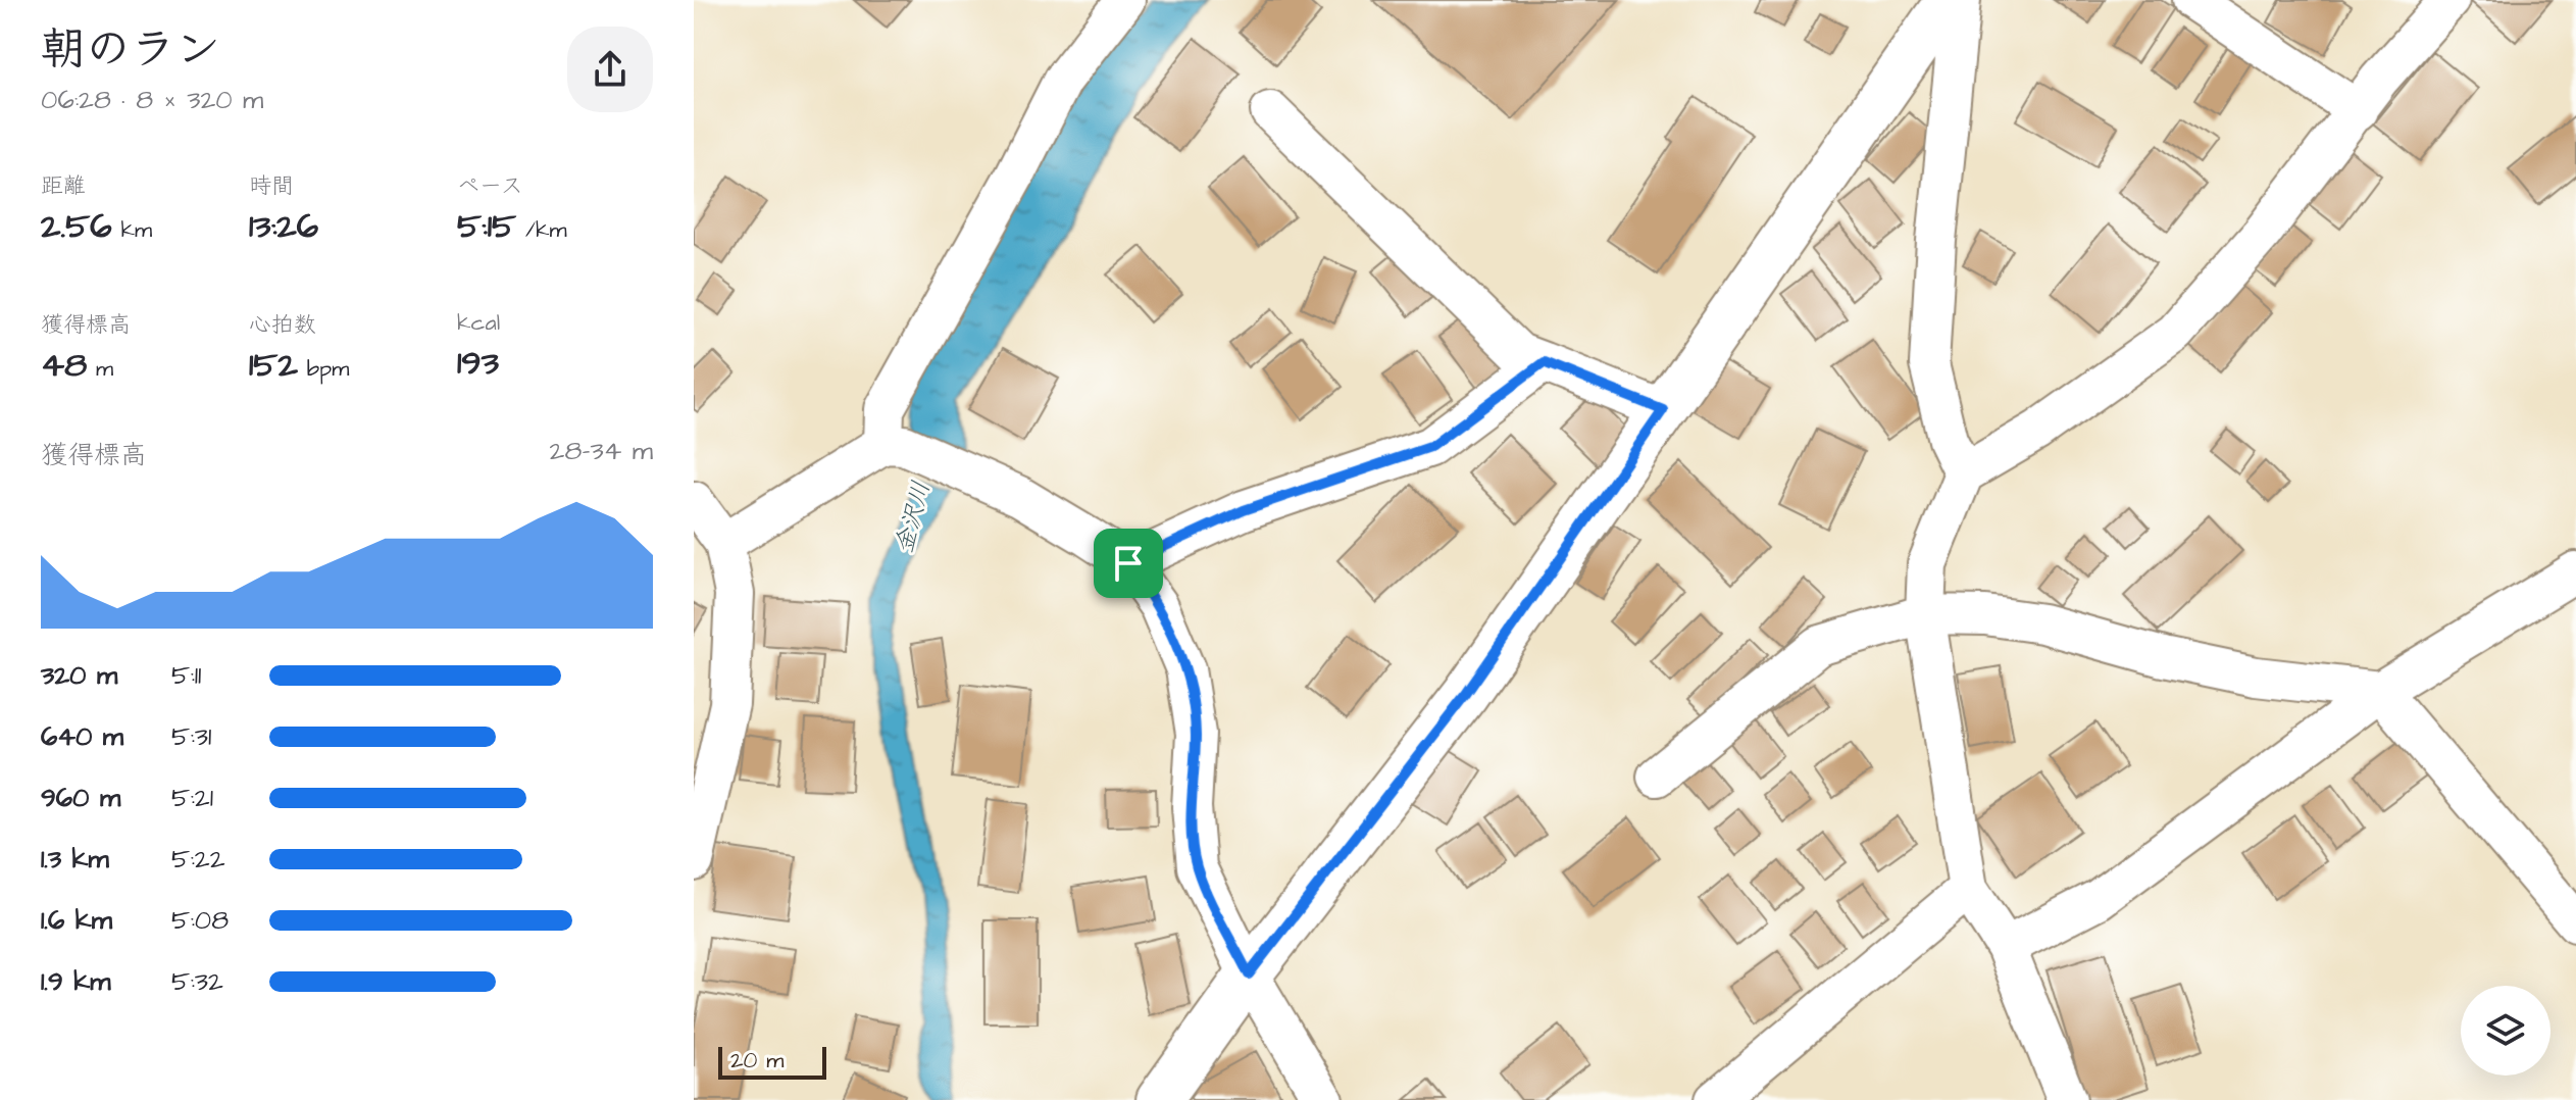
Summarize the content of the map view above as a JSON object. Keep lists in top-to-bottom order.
{
  "water": ["金沢川"],
  "scale_bar": "20 m",
  "page": {
    "heading": ["朝のラン", "06:28 · 8 × 320 m"],
    "stats": [
      ["距離", "2.56 km"],
      ["時間", "13:26"],
      ["ペース", "5:15 /km"],
      ["獲得標高", "48 m"],
      ["心拍数", "152 bpm"],
      ["kcal", "193"]
    ],
    "chart": ["獲得標高", "28–34 m"],
    "list": [
      {
        "name": "320 m",
        "note": "5:11"
      },
      {
        "name": "640 m",
        "note": "5:31"
      },
      {
        "name": "960 m",
        "note": "5:21"
      },
      {
        "name": "1.3 km",
        "note": "5:22"
      },
      {
        "name": "1.6 km",
        "note": "5:08"
      },
      {
        "name": "1.9 km",
        "note": "5:32"
      }
    ],
    "scale": "20 m"
  }
}
